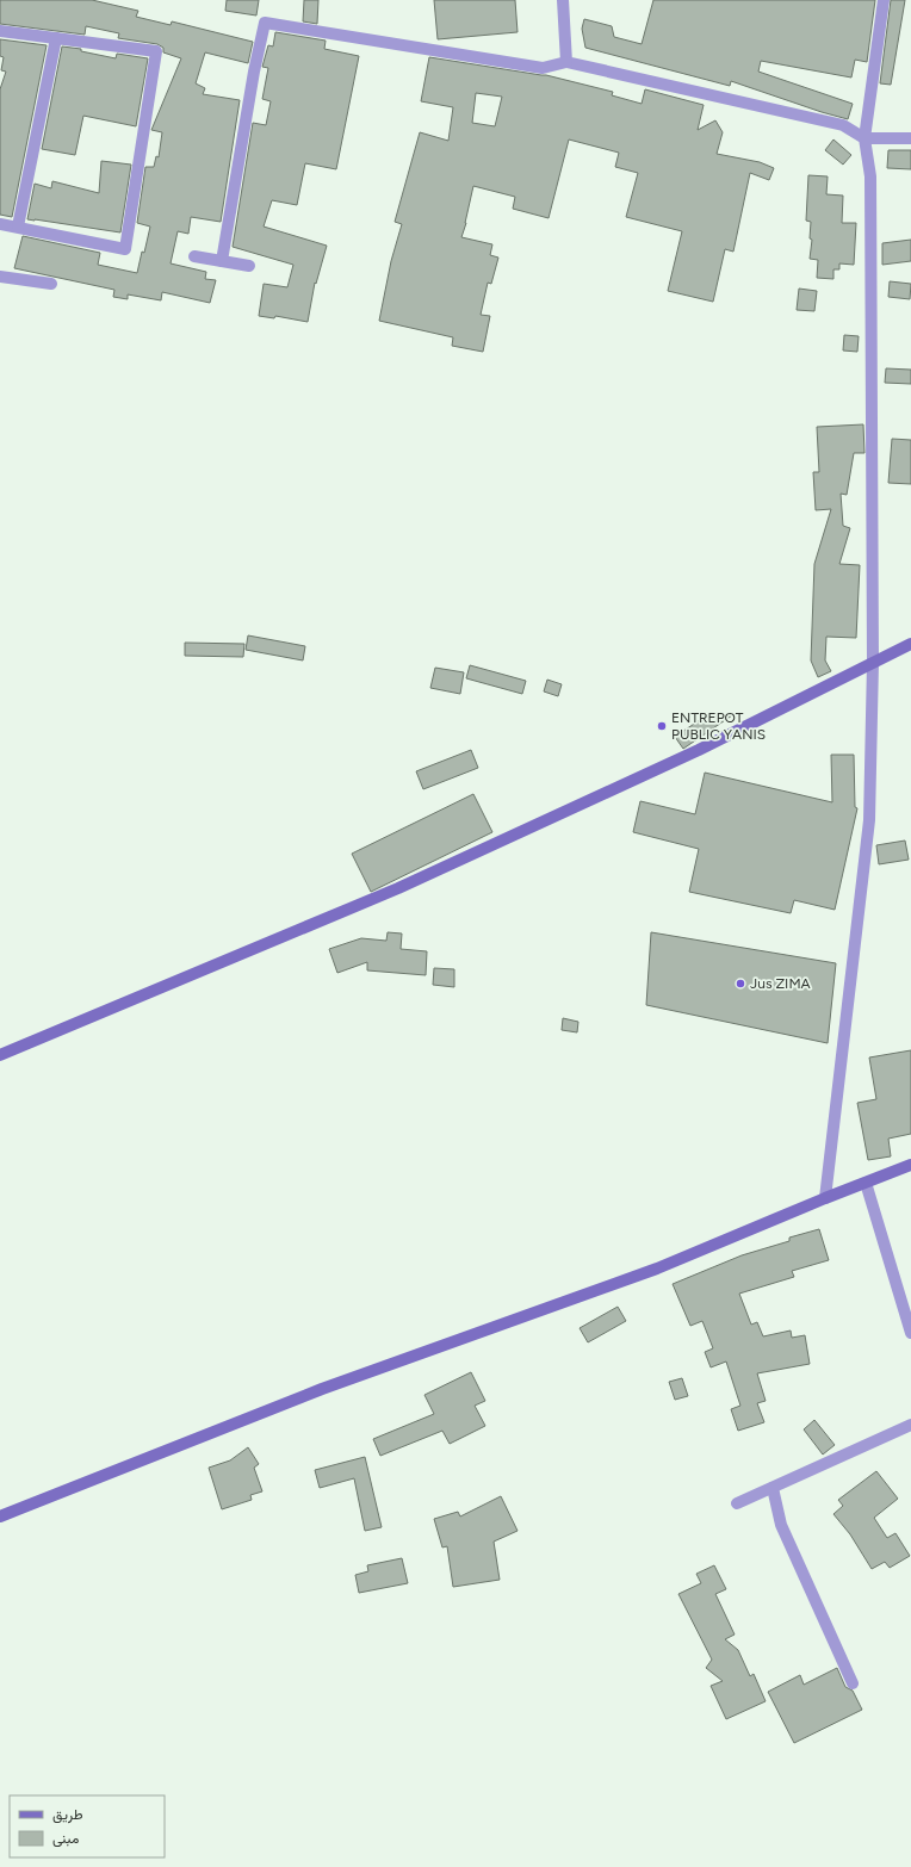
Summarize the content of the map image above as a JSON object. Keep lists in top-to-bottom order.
{
  "places": ["ENTREPOT PUBLIC YANIS", "Jus ZIMA"],
  "legend": ["طريق", "مبنى"]
}
